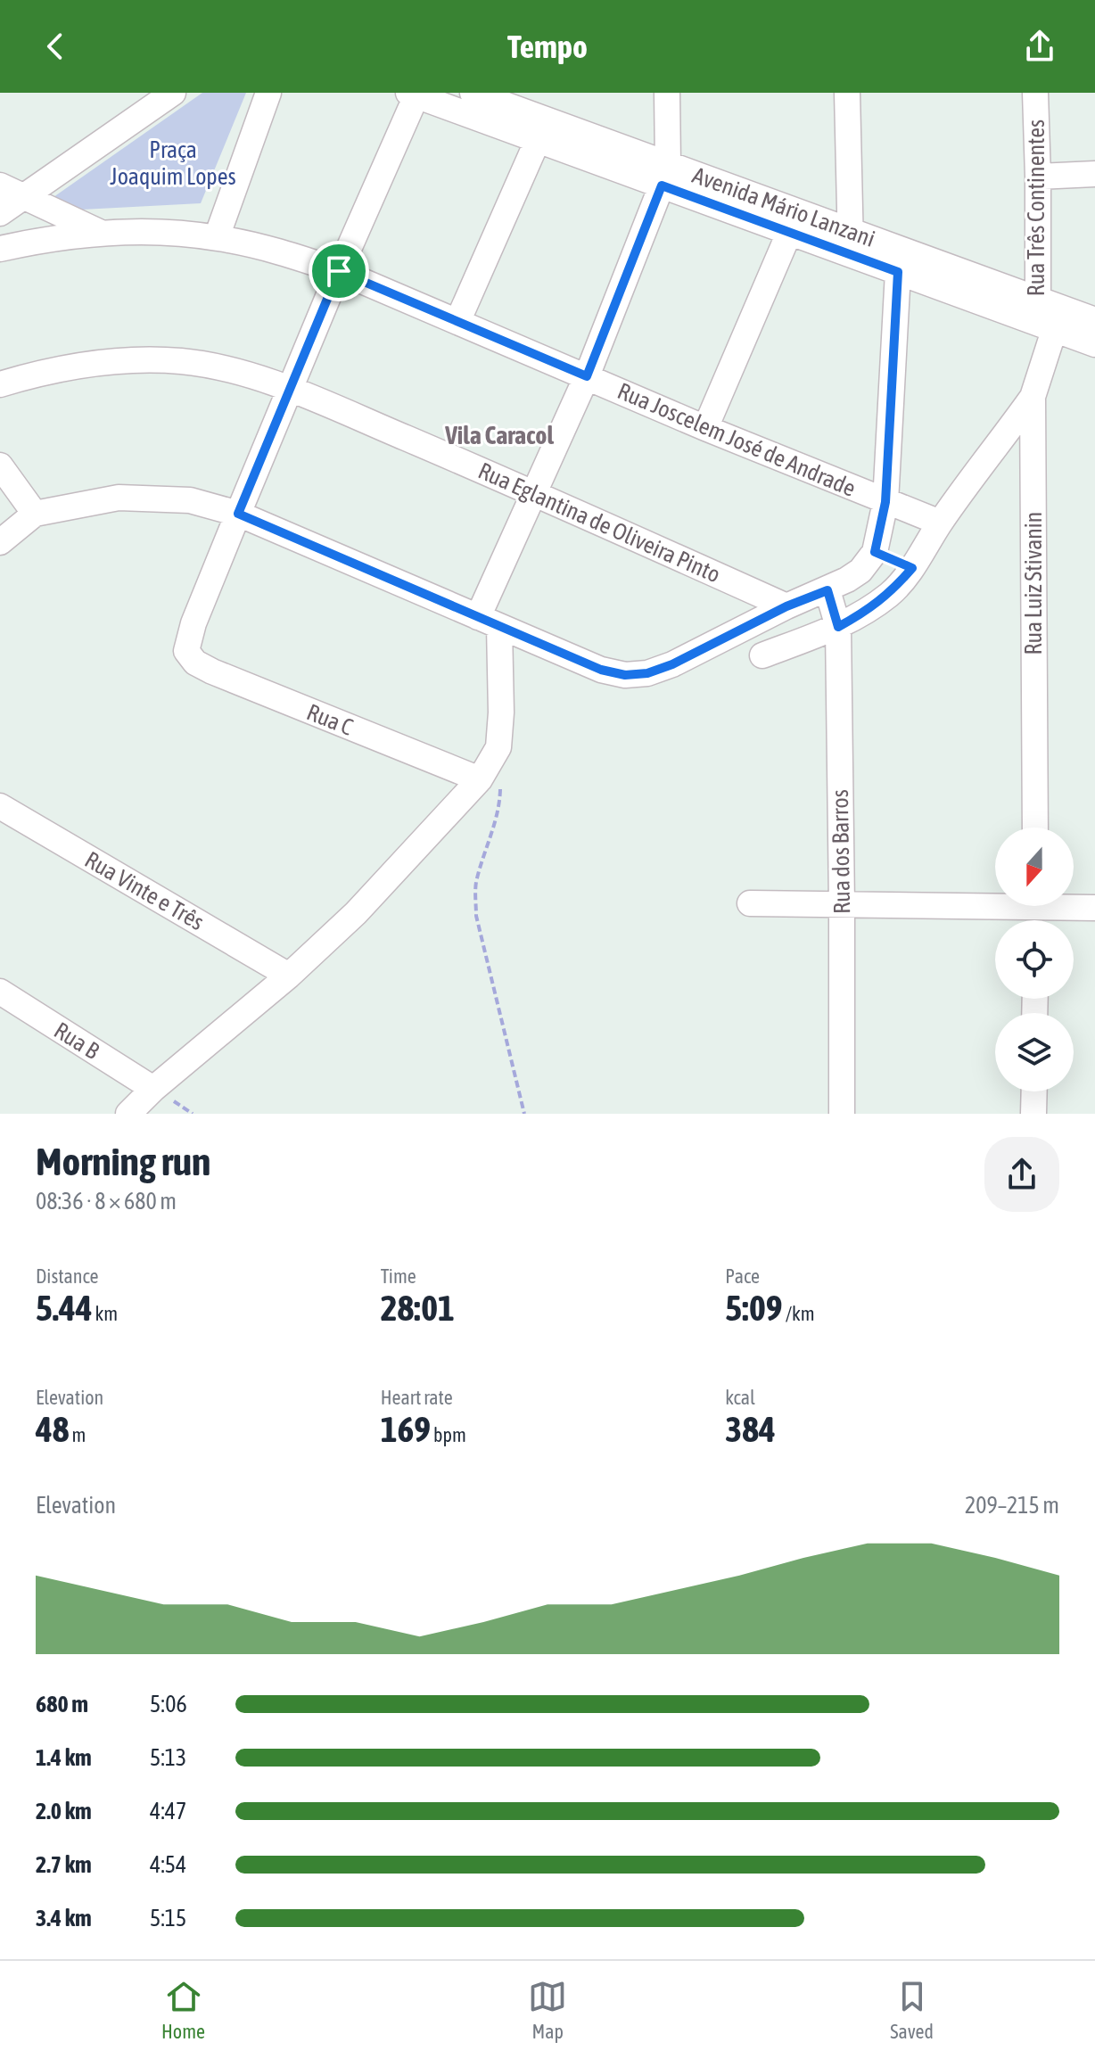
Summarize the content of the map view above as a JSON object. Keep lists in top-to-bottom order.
{
  "streets": {
    "street": [
      "Avenida Mário Lanzani",
      "Rua Três Continentes",
      "Rua Joscelem José de Andrade",
      "Rua Eglantina de Oliveira Pinto",
      "Rua Luiz Stivanin",
      "Rua C",
      "Rua dos Barros",
      "Rua Vinte e Três",
      "Rua B"
    ]
  },
  "crossings": [
    ["Avenida Mário Lanzani", "Rua Três Continentes"],
    ["Avenida Mário Lanzani", "Rua Luiz Stivanin"],
    ["Rua Três Continentes", "Rua Luiz Stivanin"]
  ],
  "districts": ["Vila Caracol"],
  "parks": ["Praça Joaquim Lopes"],
  "north": "bottom",
  "page": {
    "header": "Tempo",
    "heading": ["Morning run", "08:36 · 8 × 680 m"],
    "stats": [
      ["Distance", "5.44 km"],
      ["Time", "28:01"],
      ["Pace", "5:09 /km"],
      ["Elevation", "48 m"],
      ["Heart rate", "169 bpm"],
      ["kcal", "384"]
    ],
    "chart": ["Elevation", "209–215 m"],
    "list": [
      {
        "name": "680 m",
        "note": "5:06"
      },
      {
        "name": "1.4 km",
        "note": "5:13"
      },
      {
        "name": "2.0 km",
        "note": "4:47"
      },
      {
        "name": "2.7 km",
        "note": "4:54"
      },
      {
        "name": "3.4 km",
        "note": "5:15"
      }
    ],
    "tabs": ["Home", "Map", "Saved"]
  }
}
